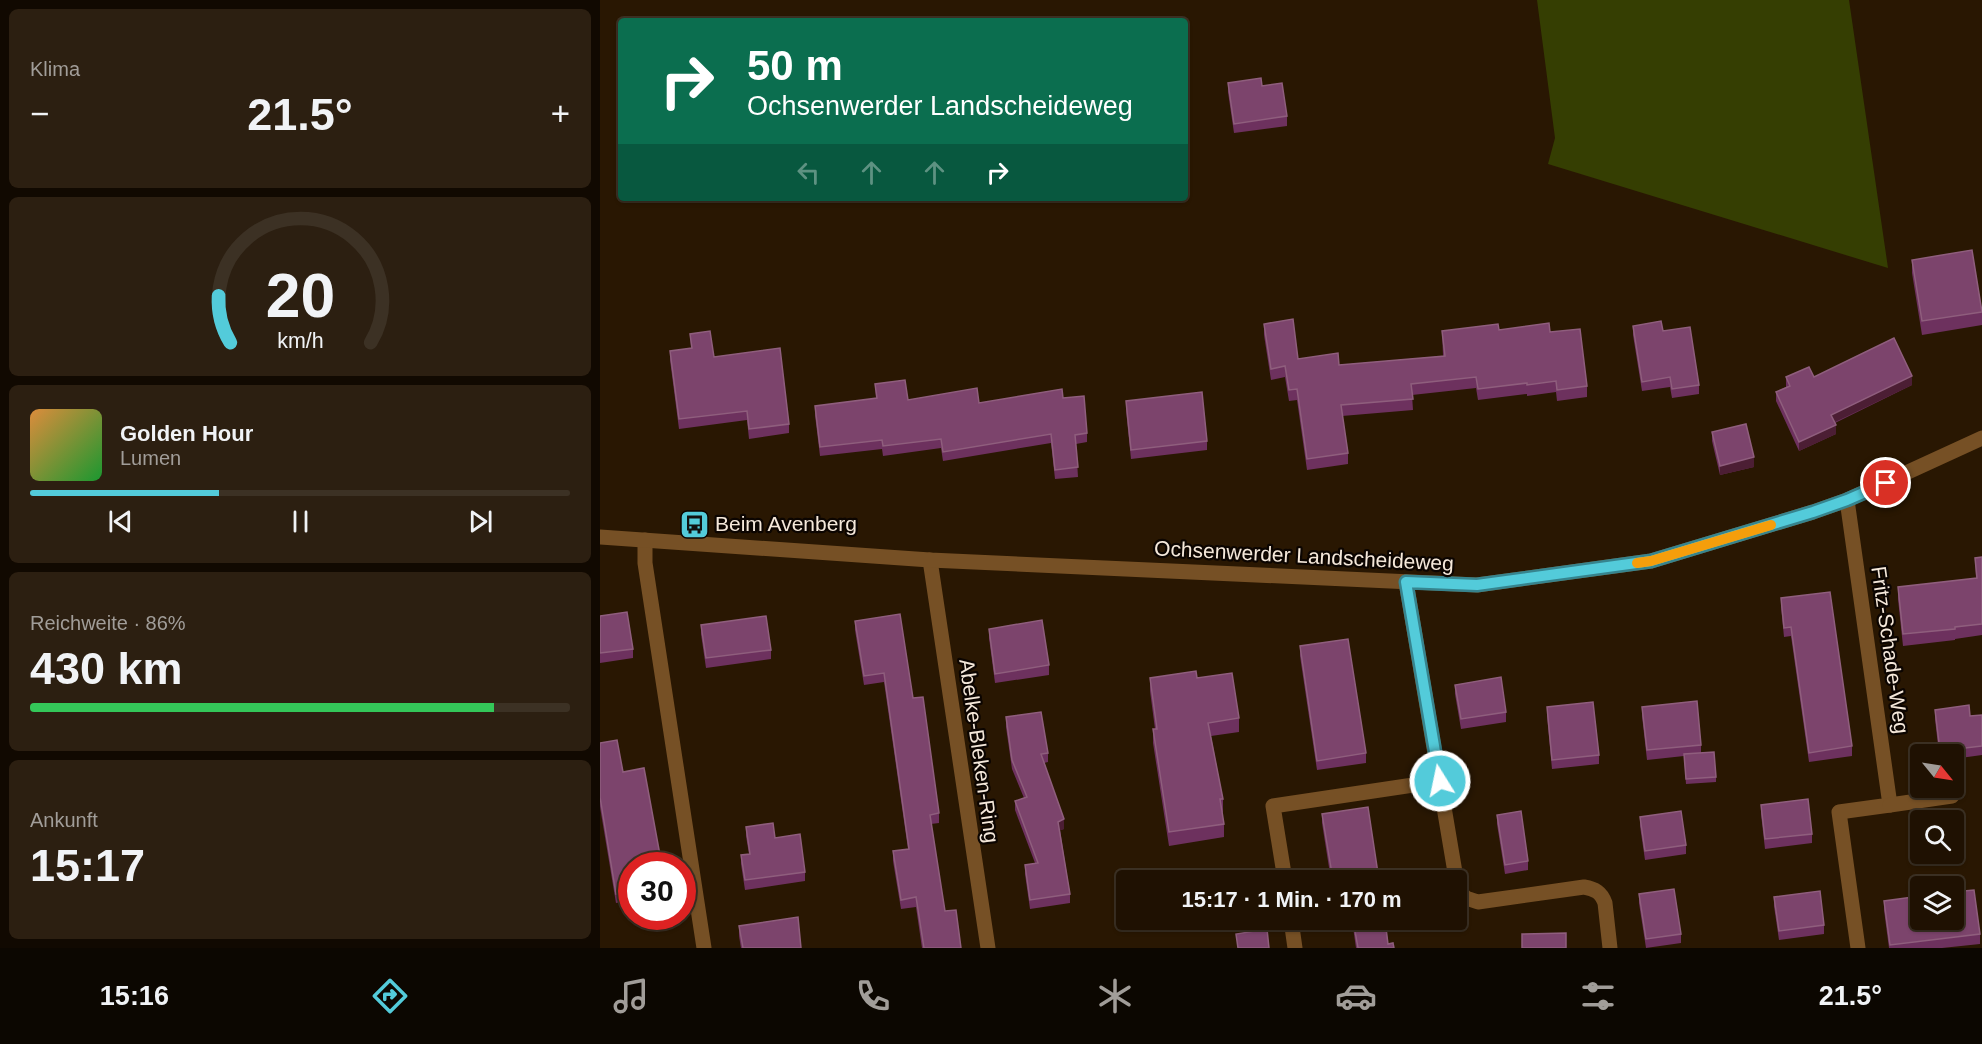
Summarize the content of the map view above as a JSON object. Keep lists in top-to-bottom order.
{
  "streets": {
    "street": ["Ochsenwerder Landscheideweg", "Fritz-Schade-Weg", "Abelke-Bleken-Ring"]
  },
  "crossings": [
    ["Ochsenwerder Landscheideweg", "Fritz-Schade-Weg"],
    ["Ochsenwerder Landscheideweg", "Abelke-Bleken-Ring"]
  ],
  "places": {
    "bus stop": ["Beim Avenberg"]
  },
  "north": "bottom right",
  "page": {
    "tile": [
      "Klima",
      ["Reichweite · 86%", "430 km"],
      ["Ankunft", "15:17"]
    ],
    "turn": ["50 m", "Ochsenwerder Landscheideweg"],
    "heat": ["−", "21.5°", "+"],
    "song": ["Golden Hour", "Lumen"],
    "limit": "30",
    "trip": "15:17 · 1 Min. · 170 m",
    "tabs": ["15:16", "21.5°"],
    "gauge": ["20", "km/h"]
  }
}
